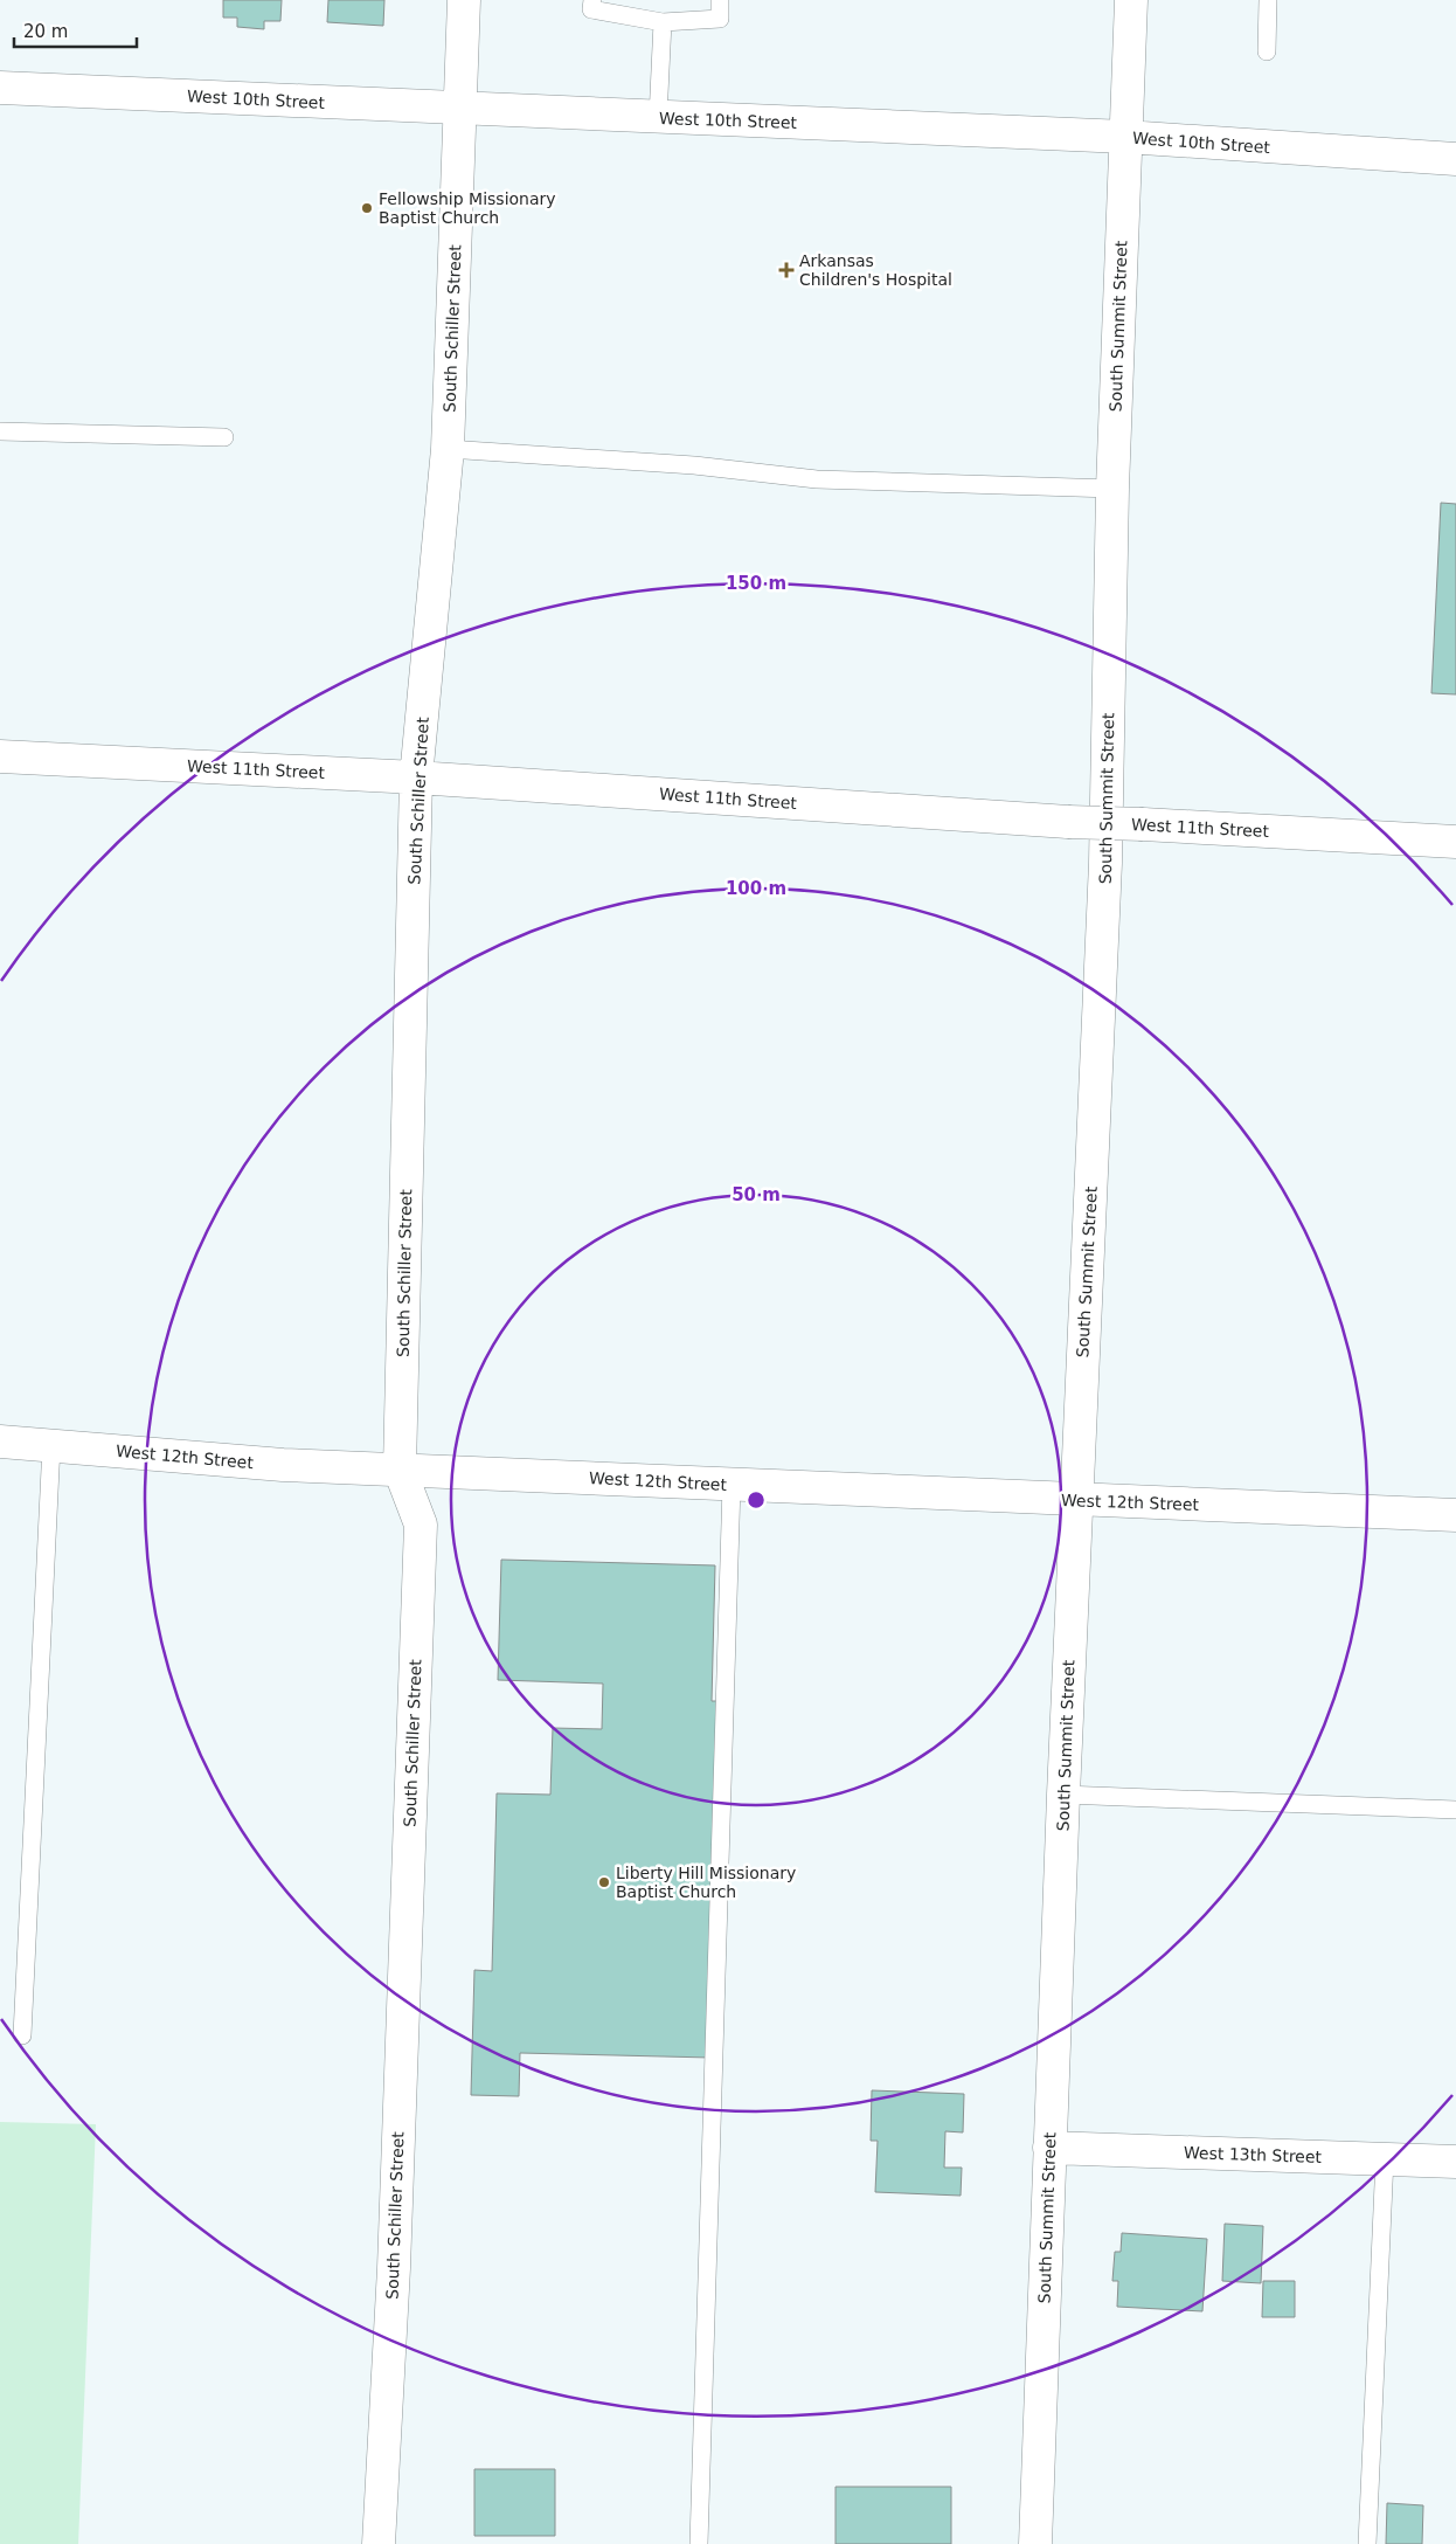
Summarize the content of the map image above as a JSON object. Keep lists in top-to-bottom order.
{
  "streets": {
    "street": [
      "West 10th Street",
      "South Summit Street",
      "South Schiller Street",
      "West 11th Street",
      "West 12th Street",
      "West 13th Street"
    ]
  },
  "crossings": [
    ["West 10th Street", "South Summit Street"],
    ["West 10th Street", "South Schiller Street"],
    ["South Summit Street", "West 12th Street"],
    ["South Summit Street", "West 13th Street"],
    ["South Schiller Street", "West 11th Street"],
    ["South Schiller Street", "West 12th Street"]
  ],
  "places": {
    "other": ["Fellowship Missionary Baptist Church", "Liberty Hill Missionary Baptist Church"],
    "health": ["Arkansas Children's Hospital"]
  },
  "scale_bar": "20 m",
  "rings": ["150 m", "100 m", "50 m"]
}
